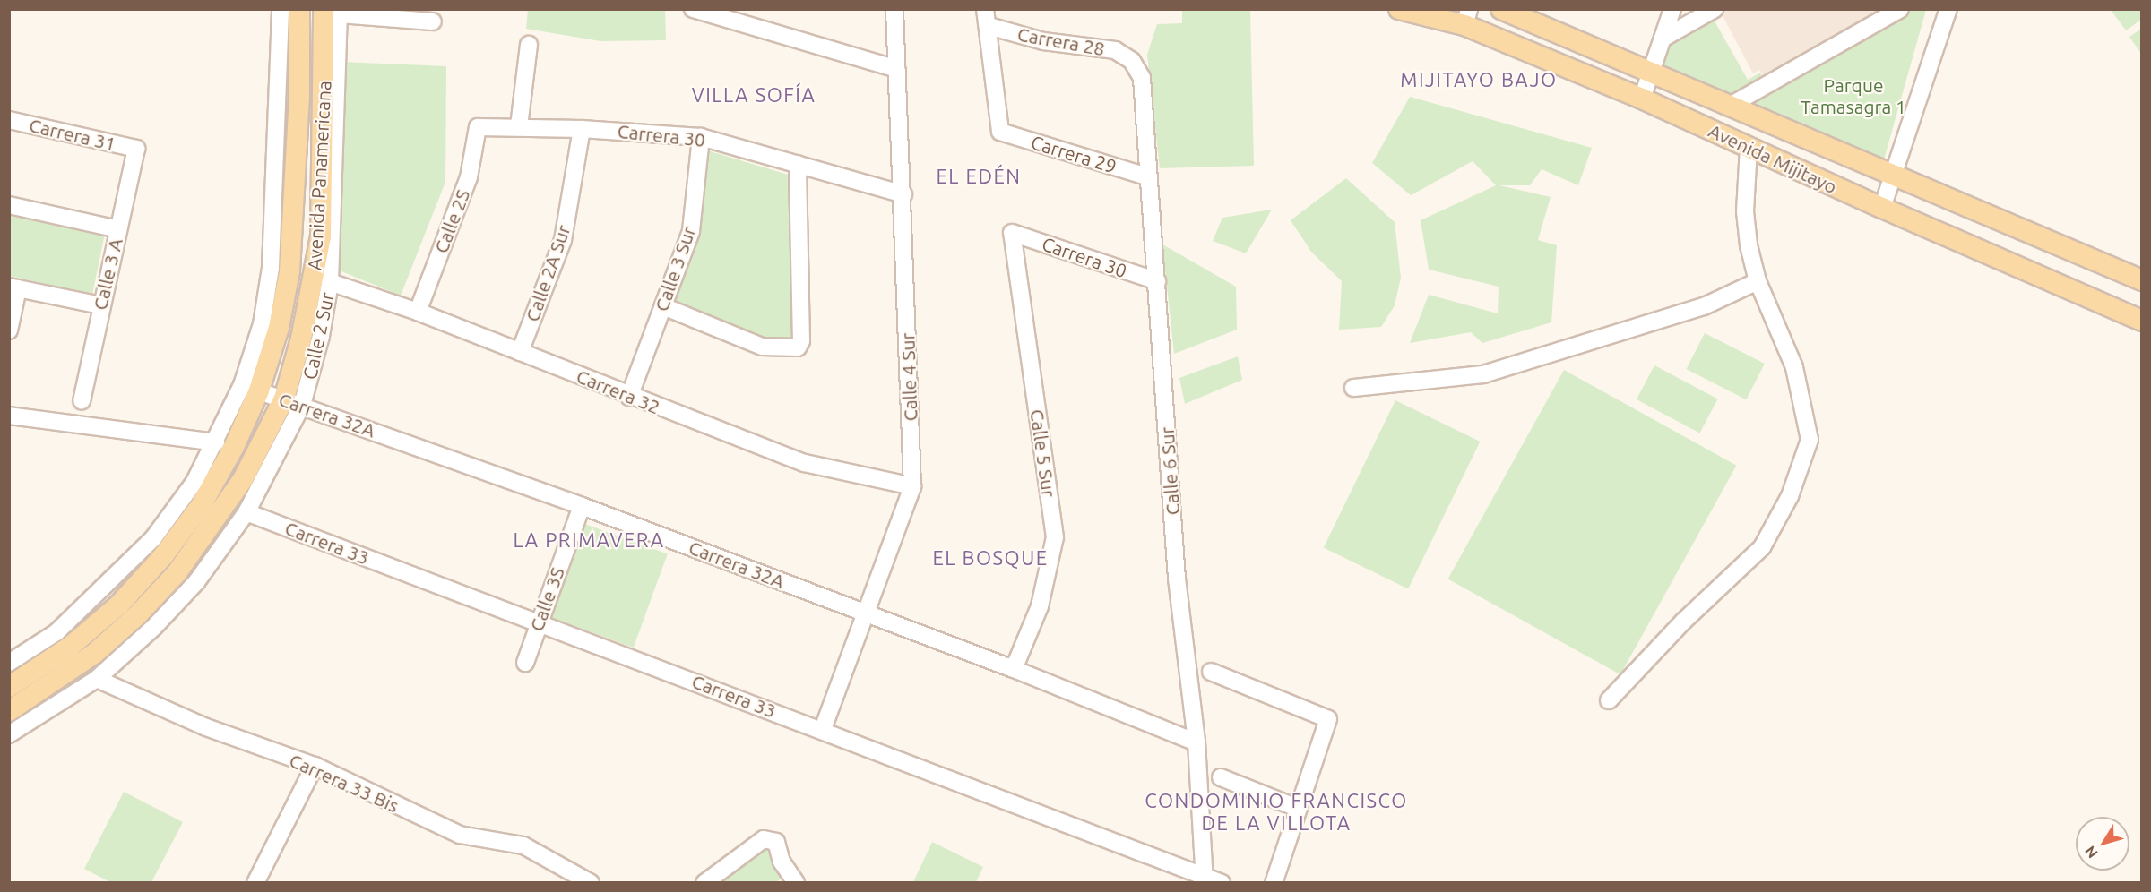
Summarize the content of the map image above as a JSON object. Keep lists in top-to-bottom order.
{
  "streets": {
    "main road": ["Avenida Mijitayo", "Avenida Panamericana"],
    "street": [
      "Carrera 28",
      "Carrera 31",
      "Carrera 30",
      "Carrera 29",
      "Calle 2S",
      "Calle 3 Sur",
      "Calle 2A Sur",
      "Calle 3 A",
      "Calle 2 Sur",
      "Calle 4 Sur",
      "Carrera 32",
      "Carrera 32A",
      "Calle 5 Sur",
      "Calle 6 Sur",
      "Carrera 33",
      "Calle 3S",
      "Carrera 33 Bis"
    ]
  },
  "crossings": [
    ["Carrera 28", "Carrera 29"],
    ["Carrera 28", "Calle 6 Sur"],
    ["Carrera 31", "Calle 3 A"],
    ["Carrera 30", "Calle 2S"],
    ["Carrera 30", "Calle 3 Sur"],
    ["Carrera 30", "Calle 2A Sur"],
    ["Carrera 30", "Calle 4 Sur"],
    ["Carrera 30", "Calle 5 Sur"],
    ["Carrera 30", "Calle 6 Sur"],
    ["Carrera 29", "Calle 6 Sur"],
    ["Avenida Panamericana", "Calle 2 Sur"],
    ["Avenida Panamericana", "Carrera 32A"],
    ["Calle 2S", "Carrera 32"],
    ["Calle 3 Sur", "Carrera 32"],
    ["Calle 2A Sur", "Carrera 32"],
    ["Calle 2 Sur", "Carrera 32"],
    ["Calle 2 Sur", "Carrera 32A"],
    ["Calle 2 Sur", "Carrera 33"],
    ["Calle 2 Sur", "Carrera 33 Bis"],
    ["Calle 4 Sur", "Carrera 32"],
    ["Calle 4 Sur", "Carrera 32A"],
    ["Calle 4 Sur", "Carrera 33"],
    ["Carrera 32A", "Calle 5 Sur"],
    ["Carrera 32A", "Calle 6 Sur"],
    ["Carrera 32A", "Calle 3S"],
    ["Calle 6 Sur", "Carrera 33"],
    ["Carrera 33", "Calle 3S"]
  ],
  "districts": [
    "MIJITAYO BAJO",
    "VILLA SOFÍA",
    "EL EDÉN",
    "LA PRIMAVERA",
    "EL BOSQUE",
    "CONDOMINIO FRANCISCO DE LA VILLOTA"
  ],
  "parks": ["Parque Tamasagra 1"],
  "north": "bottom left"
}
